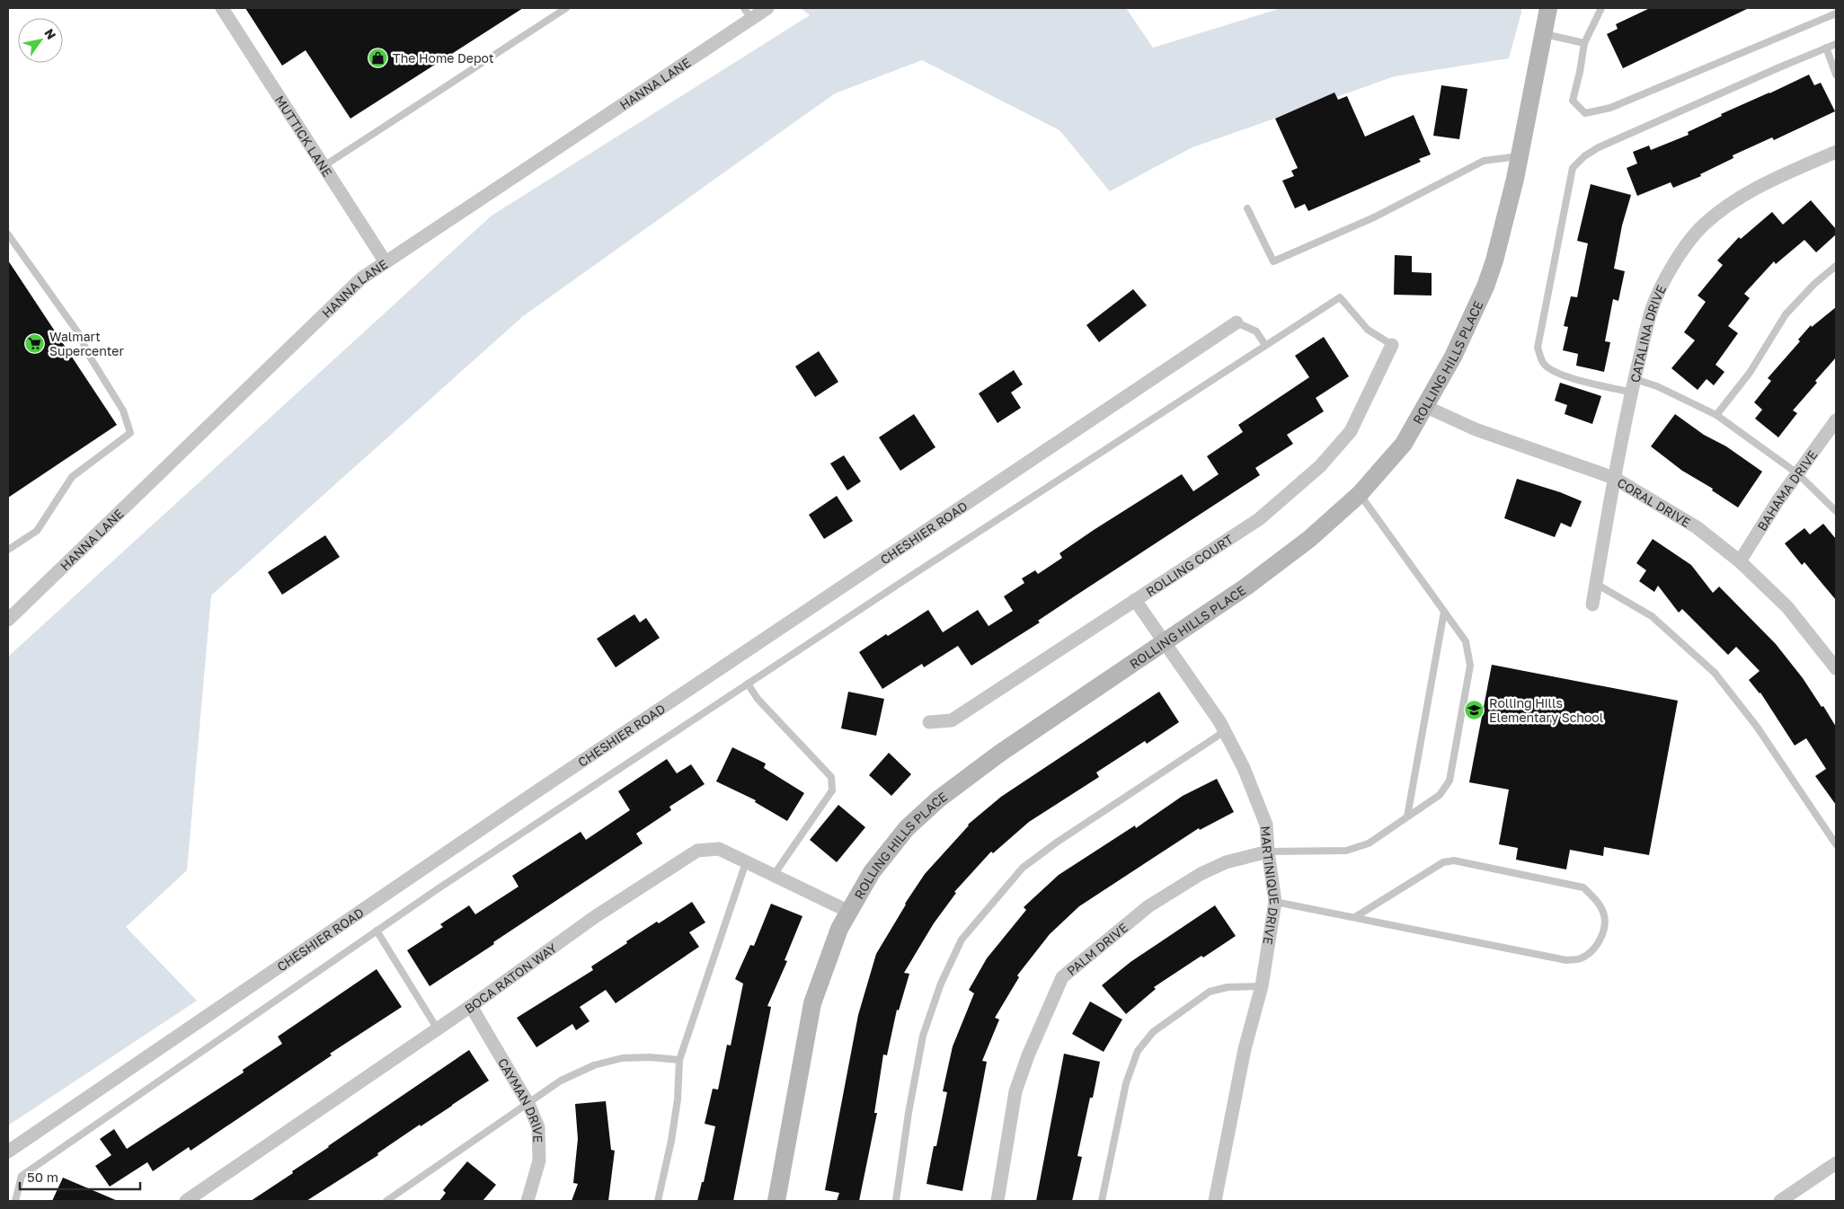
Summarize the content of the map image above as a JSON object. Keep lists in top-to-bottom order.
{
  "streets": {
    "street": [
      "HANNA LANE",
      "MUTTICK LANE",
      "CATALINA DRIVE",
      "ROLLING HILLS PLACE",
      "BAHAMA DRIVE",
      "CORAL DRIVE",
      "CHESHIER ROAD",
      "ROLLING COURT",
      "MARTINIQUE DRIVE",
      "PALM DRIVE",
      "BOCA RATON WAY",
      "CAYMAN DRIVE"
    ]
  },
  "crossings": [
    ["HANNA LANE", "MUTTICK LANE"],
    ["CATALINA DRIVE", "CORAL DRIVE"],
    ["ROLLING HILLS PLACE", "CORAL DRIVE"],
    ["ROLLING HILLS PLACE", "MARTINIQUE DRIVE"],
    ["ROLLING HILLS PLACE", "BOCA RATON WAY"],
    ["BAHAMA DRIVE", "CORAL DRIVE"],
    ["ROLLING COURT", "MARTINIQUE DRIVE"],
    ["MARTINIQUE DRIVE", "PALM DRIVE"],
    ["BOCA RATON WAY", "CAYMAN DRIVE"]
  ],
  "places": {
    "shop": ["The Home Depot"],
    "supermarket": ["Walmart Supercenter"],
    "school or university": ["Rolling Hills Elementary School"]
  },
  "scale_bar": "50 m",
  "north": "top right"
}
